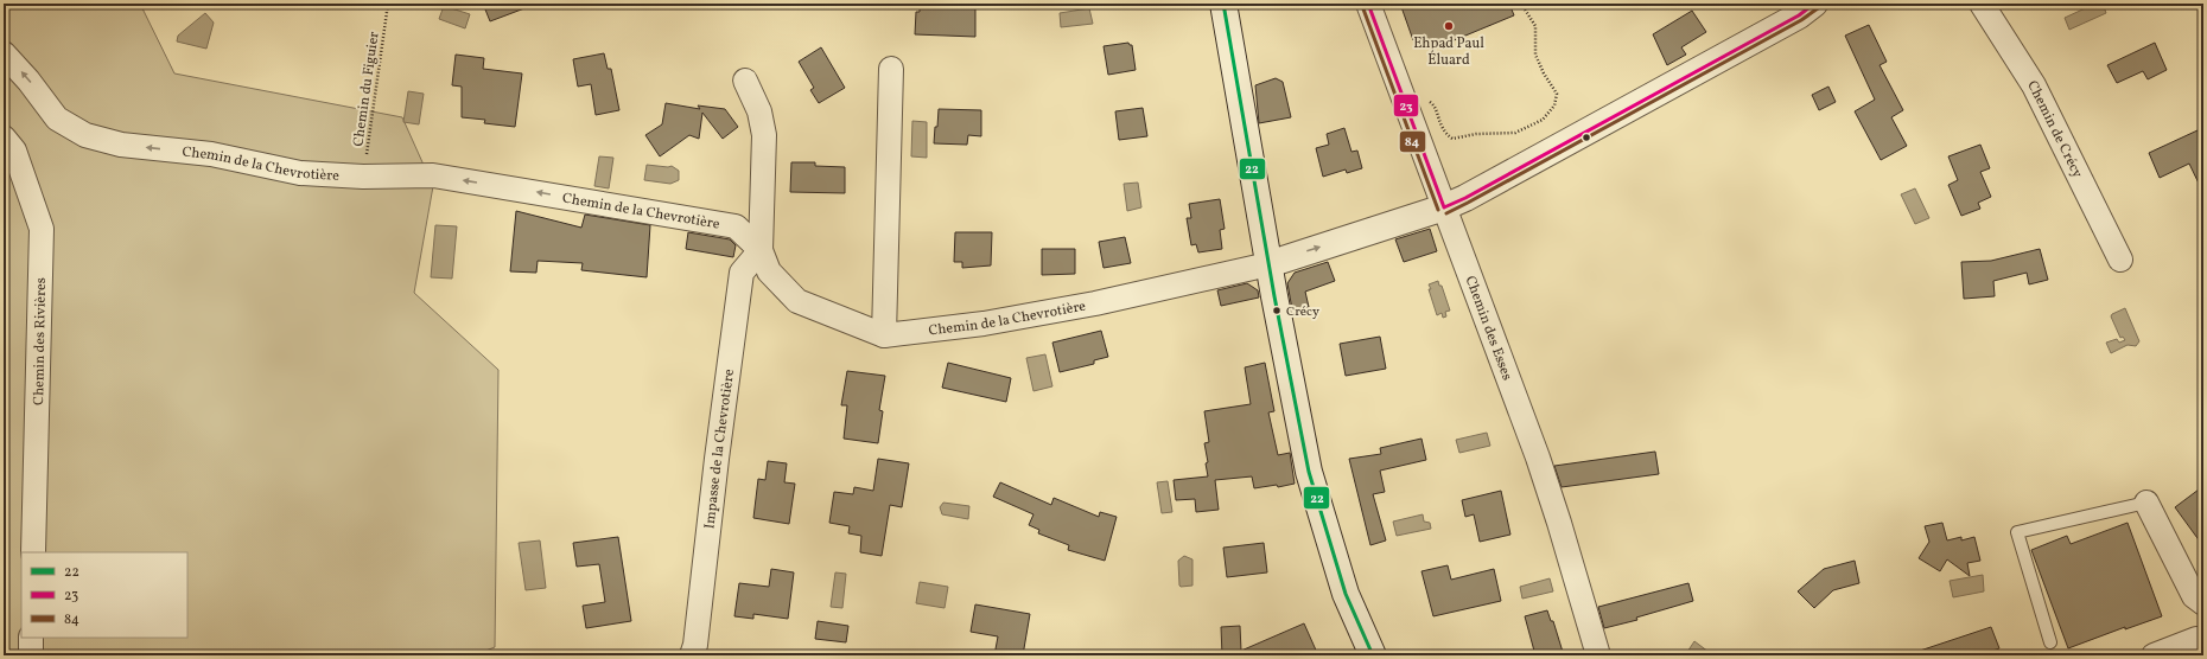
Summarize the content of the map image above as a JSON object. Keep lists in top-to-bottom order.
{
  "streets": {
    "street": [
      "Chemin de Crécy",
      "Chemin de la Chevrotière",
      "Chemin des Esses",
      "Chemin des Rivières",
      "Impasse de la Chevrotière"
    ],
    "path": ["Chemin du Figuier"]
  },
  "crossings": [
    ["Chemin du Figuier", "Chemin de la Chevrotière"],
    ["Chemin de la Chevrotière", "Impasse de la Chevrotière"]
  ],
  "one_way": ["Chemin de la Chevrotière"],
  "places": ["Ehpad Paul Éluard", "Crécy"],
  "lines": ["transit line 22", "transit line 23", "transit line 84"],
  "legend": ["22", "23", "84"]
}
